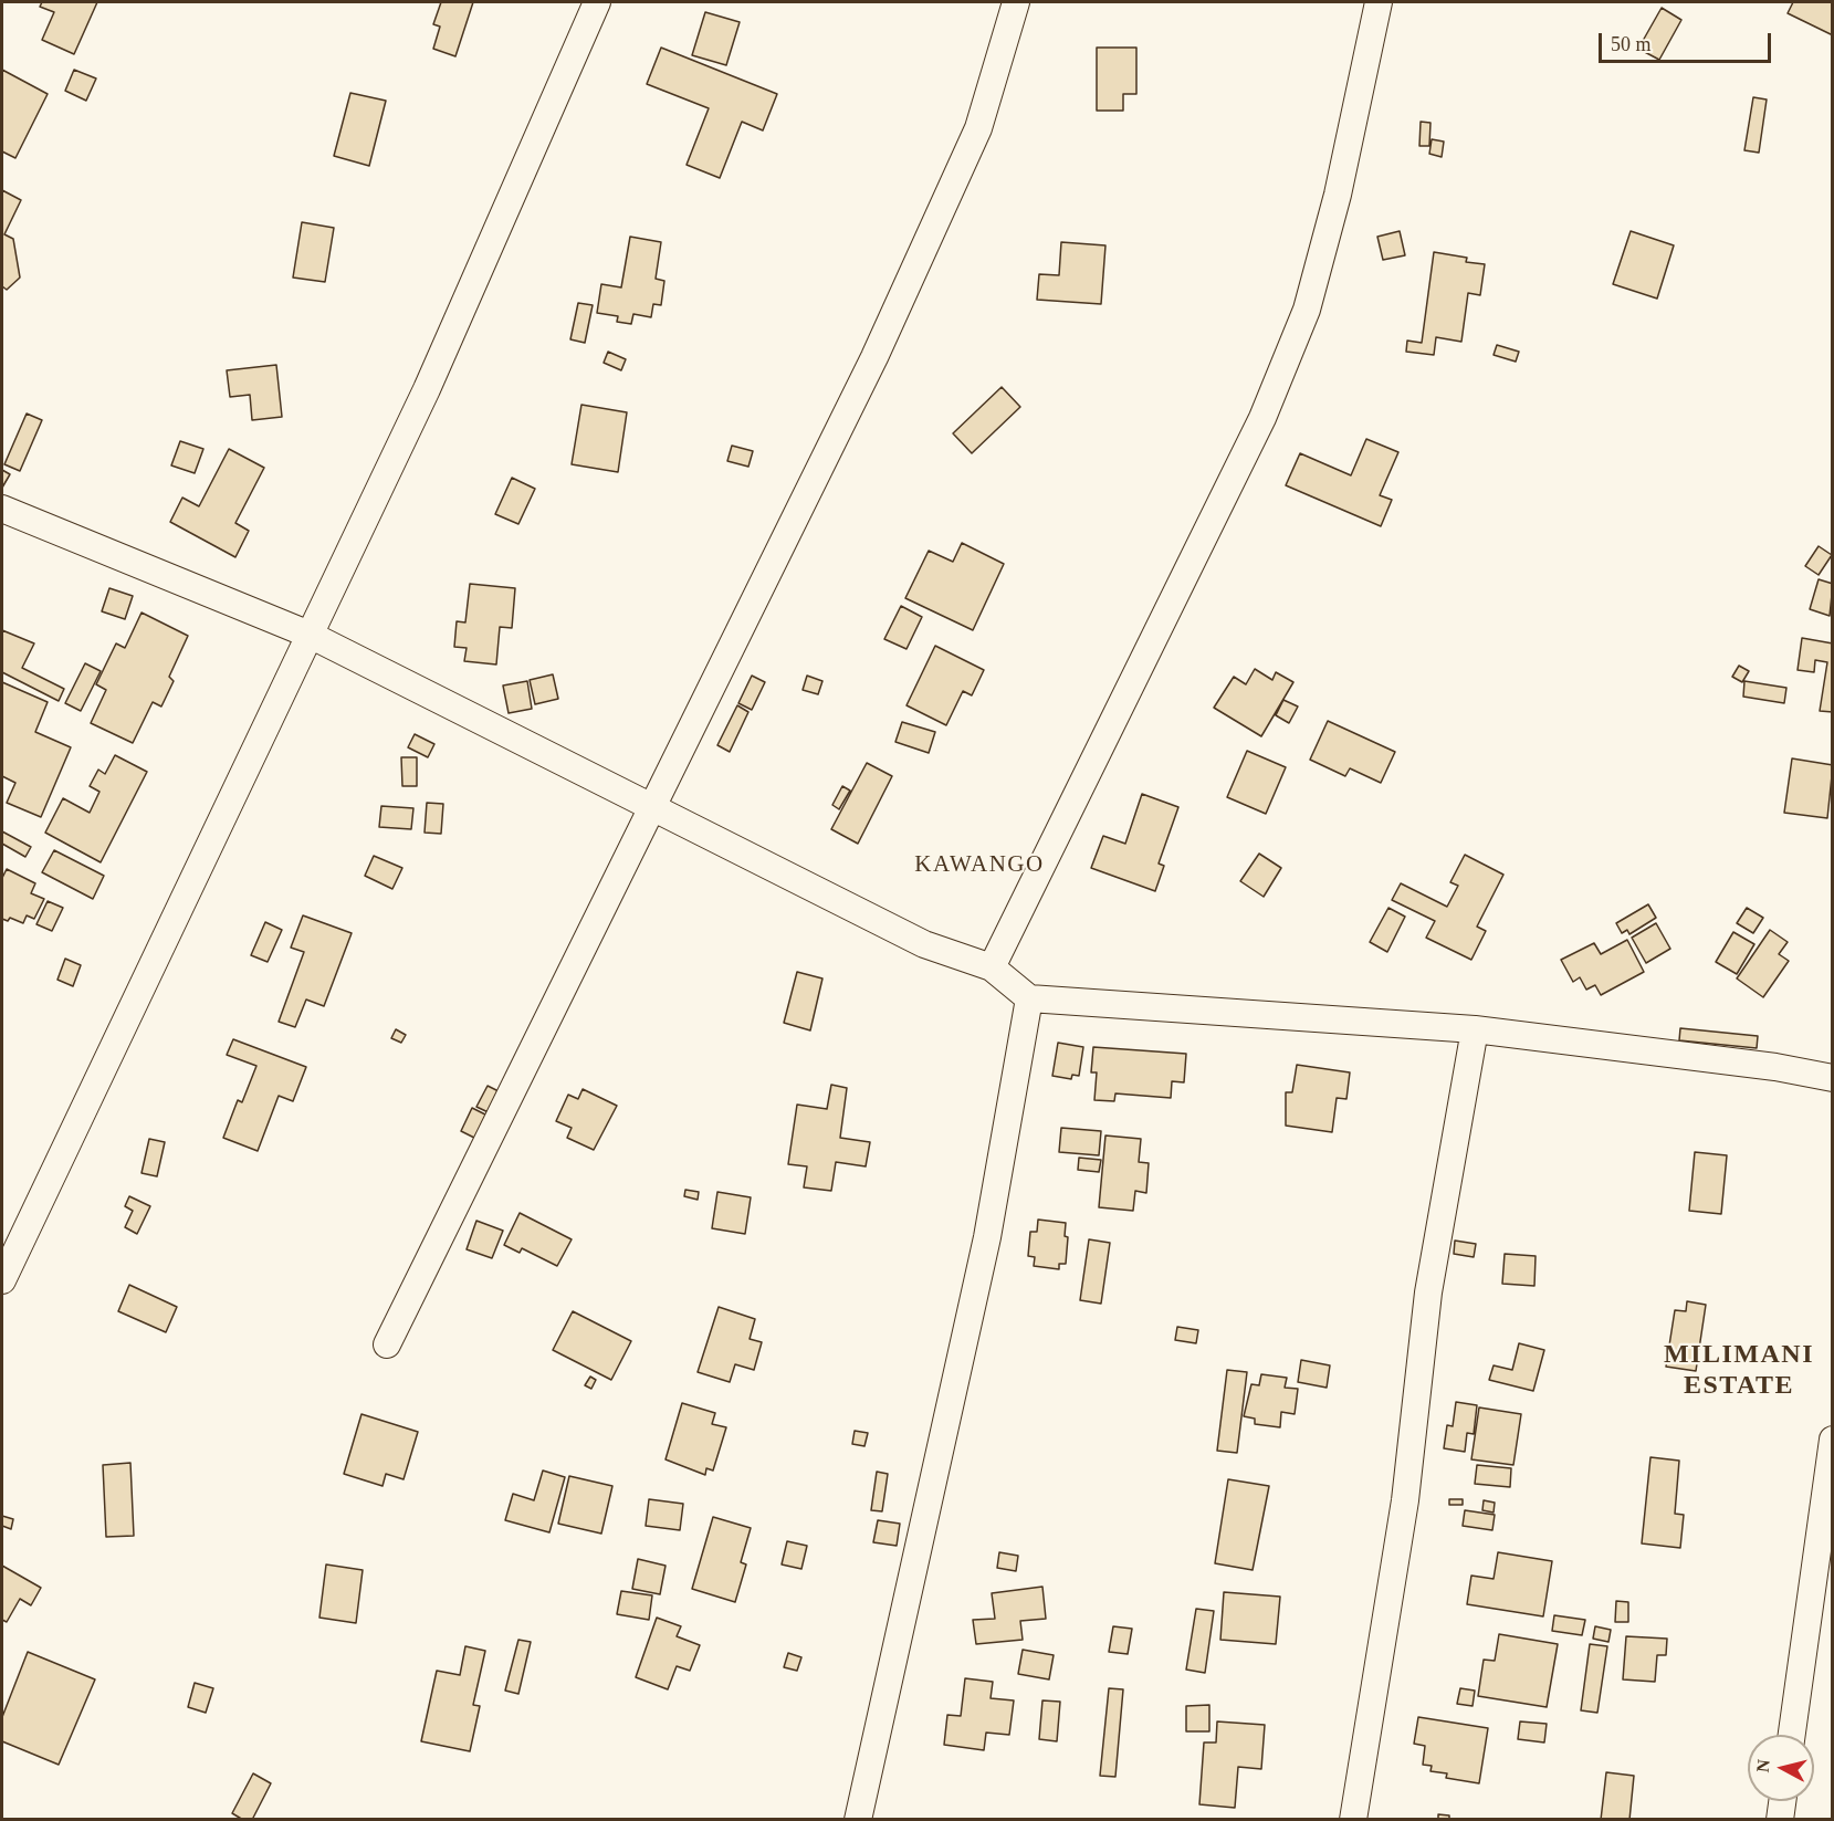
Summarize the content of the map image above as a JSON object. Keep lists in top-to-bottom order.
{
  "districts": ["KAWANGO", "MILIMANI ESTATE"],
  "scale_bar": "50 m",
  "north": "left"
}
